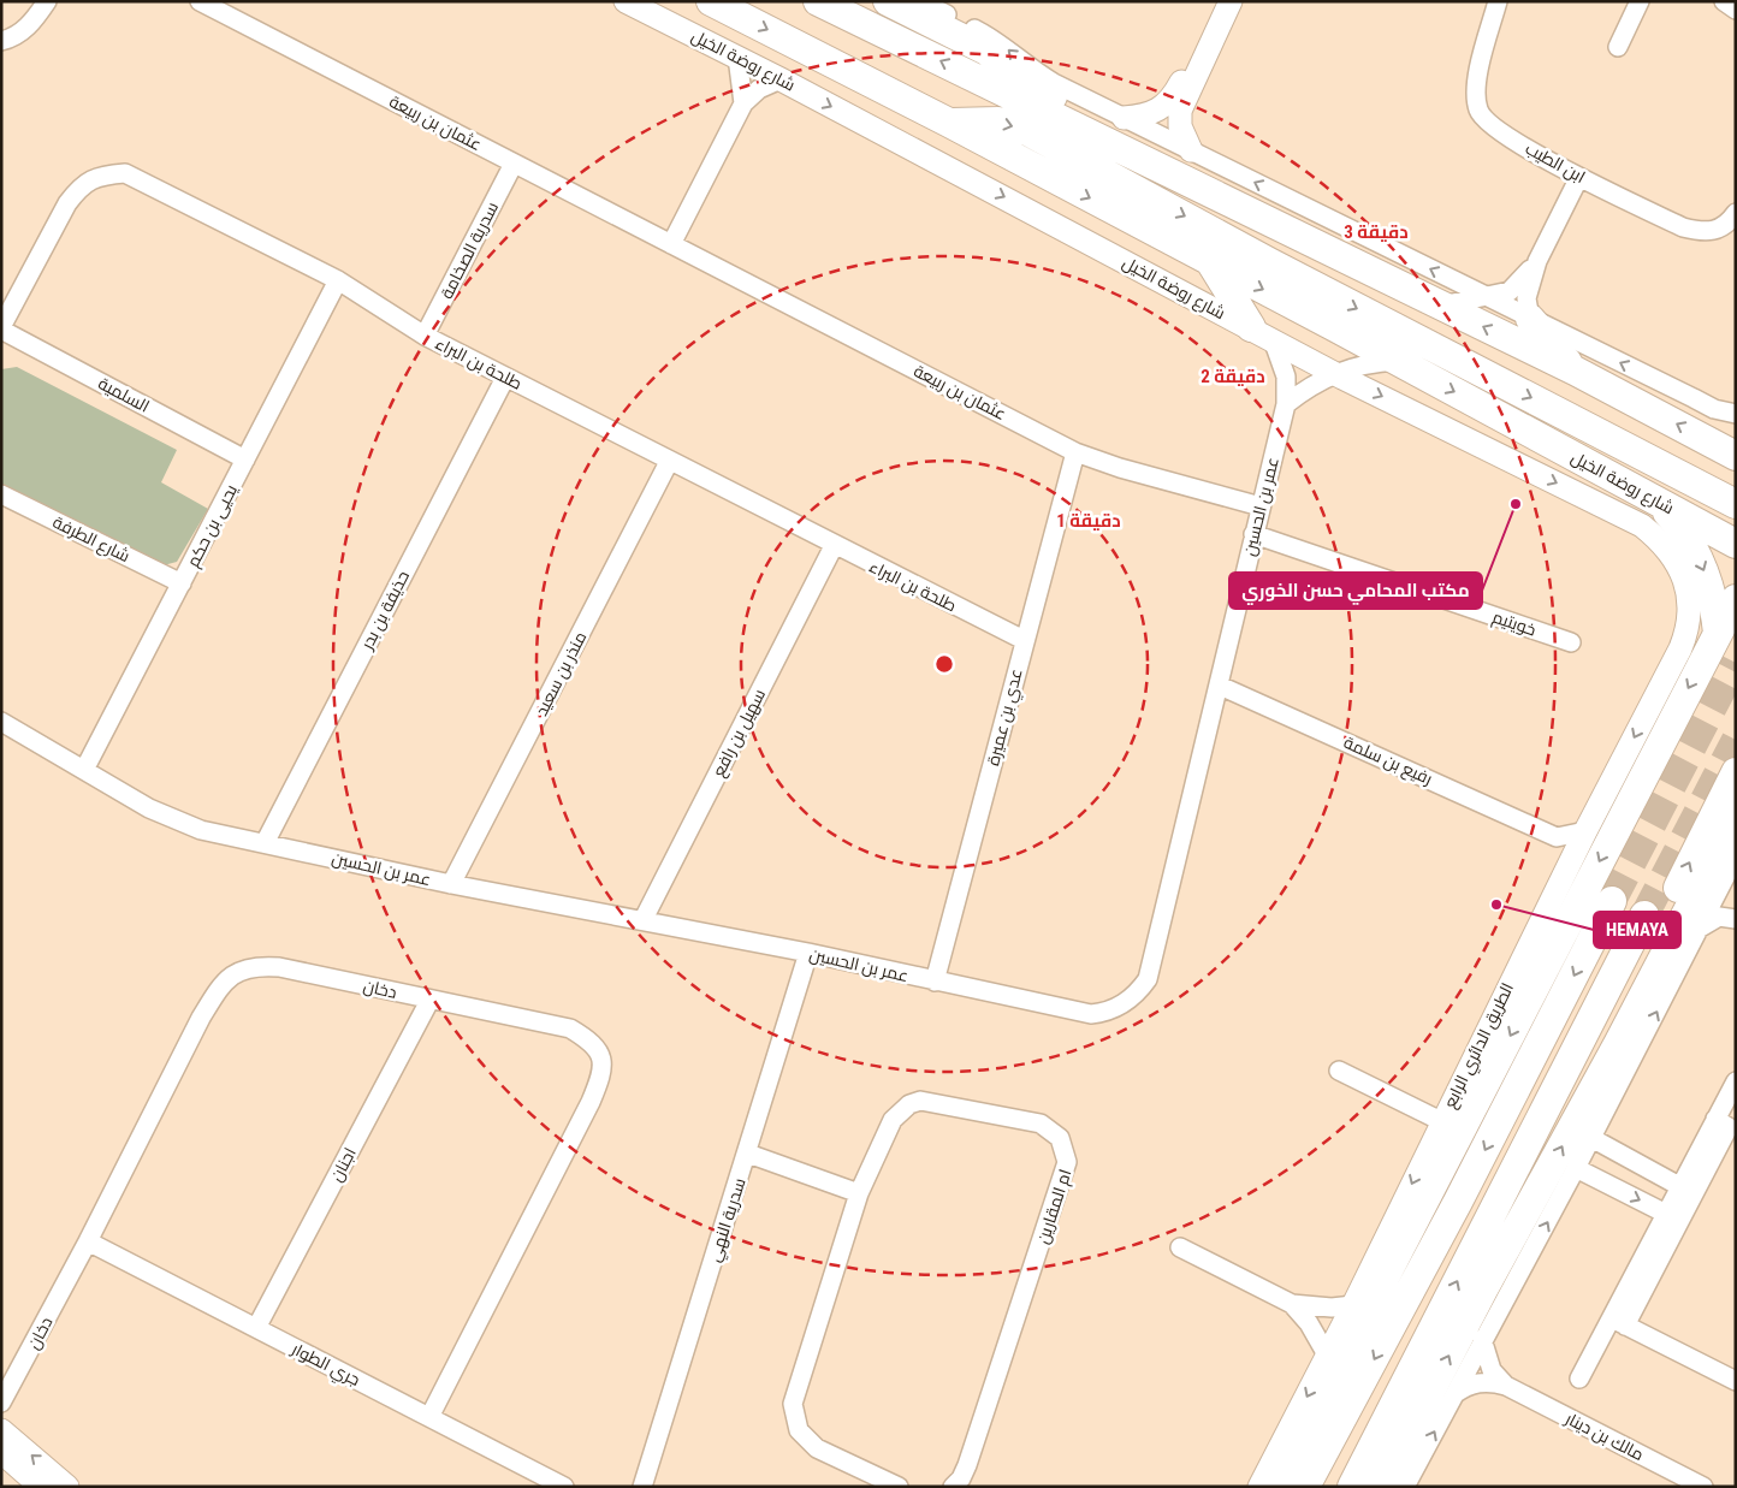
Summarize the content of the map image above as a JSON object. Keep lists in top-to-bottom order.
{
  "streets": {
    "main road": ["شارع روضة الخيل"],
    "street": [
      "عثمان بن ربيعة",
      "ابن الطيب",
      "سدرية الصخامة",
      "طلحة بن البراء",
      "السلمية",
      "عمر بن الحسين",
      "يحيى بن حكم",
      "شارع الطرفة",
      "حذيفة بن بدر",
      "خويتيم",
      "منذر بن سعيد",
      "عدي بن عميرة",
      "سهيل بن رافع",
      "رفيع بن سلمة",
      "دخان",
      "الطريق الدائري الرابع",
      "اجنان",
      "ام المقارين",
      "سدرية النهي",
      "جري الطوار",
      "مالك بن دينار"
    ]
  },
  "crossings": [
    ["شارع روضة الخيل", "عمر بن الحسين"],
    ["شارع روضة الخيل", "الطريق الدائري الرابع"],
    ["عثمان بن ربيعة", "سدرية الصخامة"],
    ["عثمان بن ربيعة", "عمر بن الحسين"],
    ["عثمان بن ربيعة", "عدي بن عميرة"],
    ["سدرية الصخامة", "طلحة بن البراء"],
    ["طلحة بن البراء", "السلمية"],
    ["طلحة بن البراء", "يحيى بن حكم"],
    ["طلحة بن البراء", "حذيفة بن بدر"],
    ["طلحة بن البراء", "منذر بن سعيد"],
    ["طلحة بن البراء", "عدي بن عميرة"],
    ["طلحة بن البراء", "سهيل بن رافع"],
    ["السلمية", "يحيى بن حكم"],
    ["عمر بن الحسين", "يحيى بن حكم"],
    ["عمر بن الحسين", "حذيفة بن بدر"],
    ["عمر بن الحسين", "خويتيم"],
    ["عمر بن الحسين", "منذر بن سعيد"],
    ["عمر بن الحسين", "عدي بن عميرة"],
    ["عمر بن الحسين", "سهيل بن رافع"],
    ["عمر بن الحسين", "رفيع بن سلمة"],
    ["عمر بن الحسين", "سدرية النهي"],
    ["يحيى بن حكم", "شارع الطرفة"],
    ["دخان", "اجنان"],
    ["دخان", "جري الطوار"],
    ["اجنان", "جري الطوار"]
  ],
  "places": ["مكتب المحامي حسن الخوري", "HEMAYA"],
  "rings": ["3 دقيقة", "2 دقيقة", "1 دقيقة"]
}
